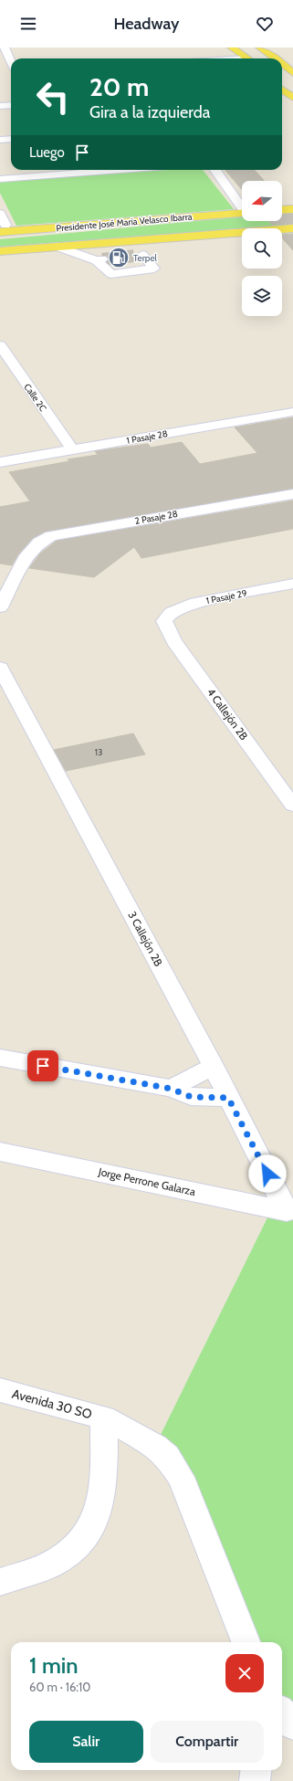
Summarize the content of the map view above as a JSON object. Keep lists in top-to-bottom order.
{
  "streets": {
    "main road": ["Presidente José Maria Velasco Ibarra"],
    "street": [
      "Calle 2C",
      "1 Pasaje 28",
      "2 Pasaje 28",
      "1 Pasaje 29",
      "4 Callejón 2B",
      "3 Callejón 2B",
      "Jorge Perrone Galarza",
      "Avenida 30 SO"
    ]
  },
  "crossings": [
    ["Calle 2C", "1 Pasaje 28"],
    ["1 Pasaje 29", "4 Callejón 2B"],
    ["3 Callejón 2B", "Jorge Perrone Galarza"]
  ],
  "places": {
    "fuel station": ["Terpel"]
  },
  "house_numbers": ["13"],
  "north": "left",
  "page": {
    "header": "Headway",
    "turn": ["20 m", "Gira a la izquierda"],
    "then": "Luego",
    "heading": ["1 min", "60 m · 16:10"],
    "buttons": ["Salir", "Compartir"]
  }
}
